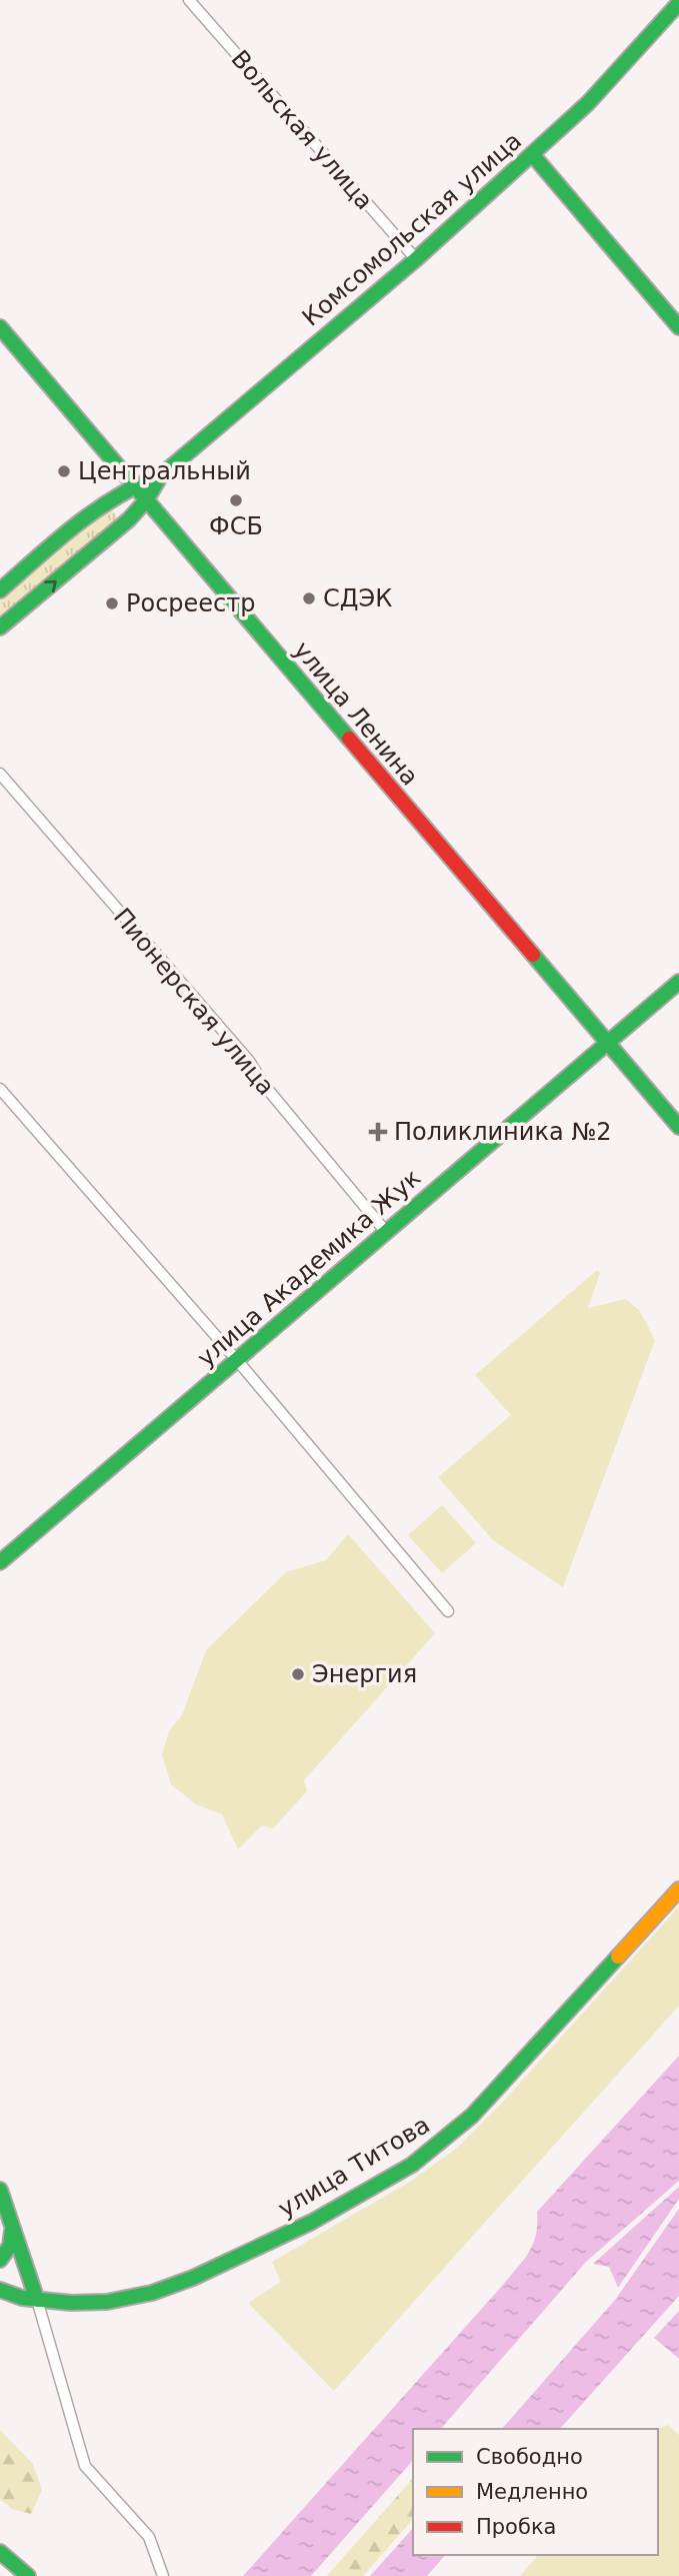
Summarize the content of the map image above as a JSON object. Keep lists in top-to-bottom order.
{
  "streets": {
    "main road": [
      "Комсомольская улица",
      "улица Ленина",
      "улица Академика Жук",
      "улица Титова"
    ],
    "street": ["Вольская улица", "Пионерская улица"]
  },
  "crossings": [
    ["Вольская улица", "Комсомольская улица"],
    ["Комсомольская улица", "улица Ленина"],
    ["улица Ленина", "улица Академика Жук"],
    ["Пионерская улица", "улица Академика Жук"]
  ],
  "places": {
    "other": [
      "Центральный",
      "ФСБ",
      "СДЭК",
      "Росреестр",
      "Энергия"
    ],
    "health": ["Поликлиника №2"]
  },
  "legend": ["Свободно", "Медленно", "Пробка"]
}
